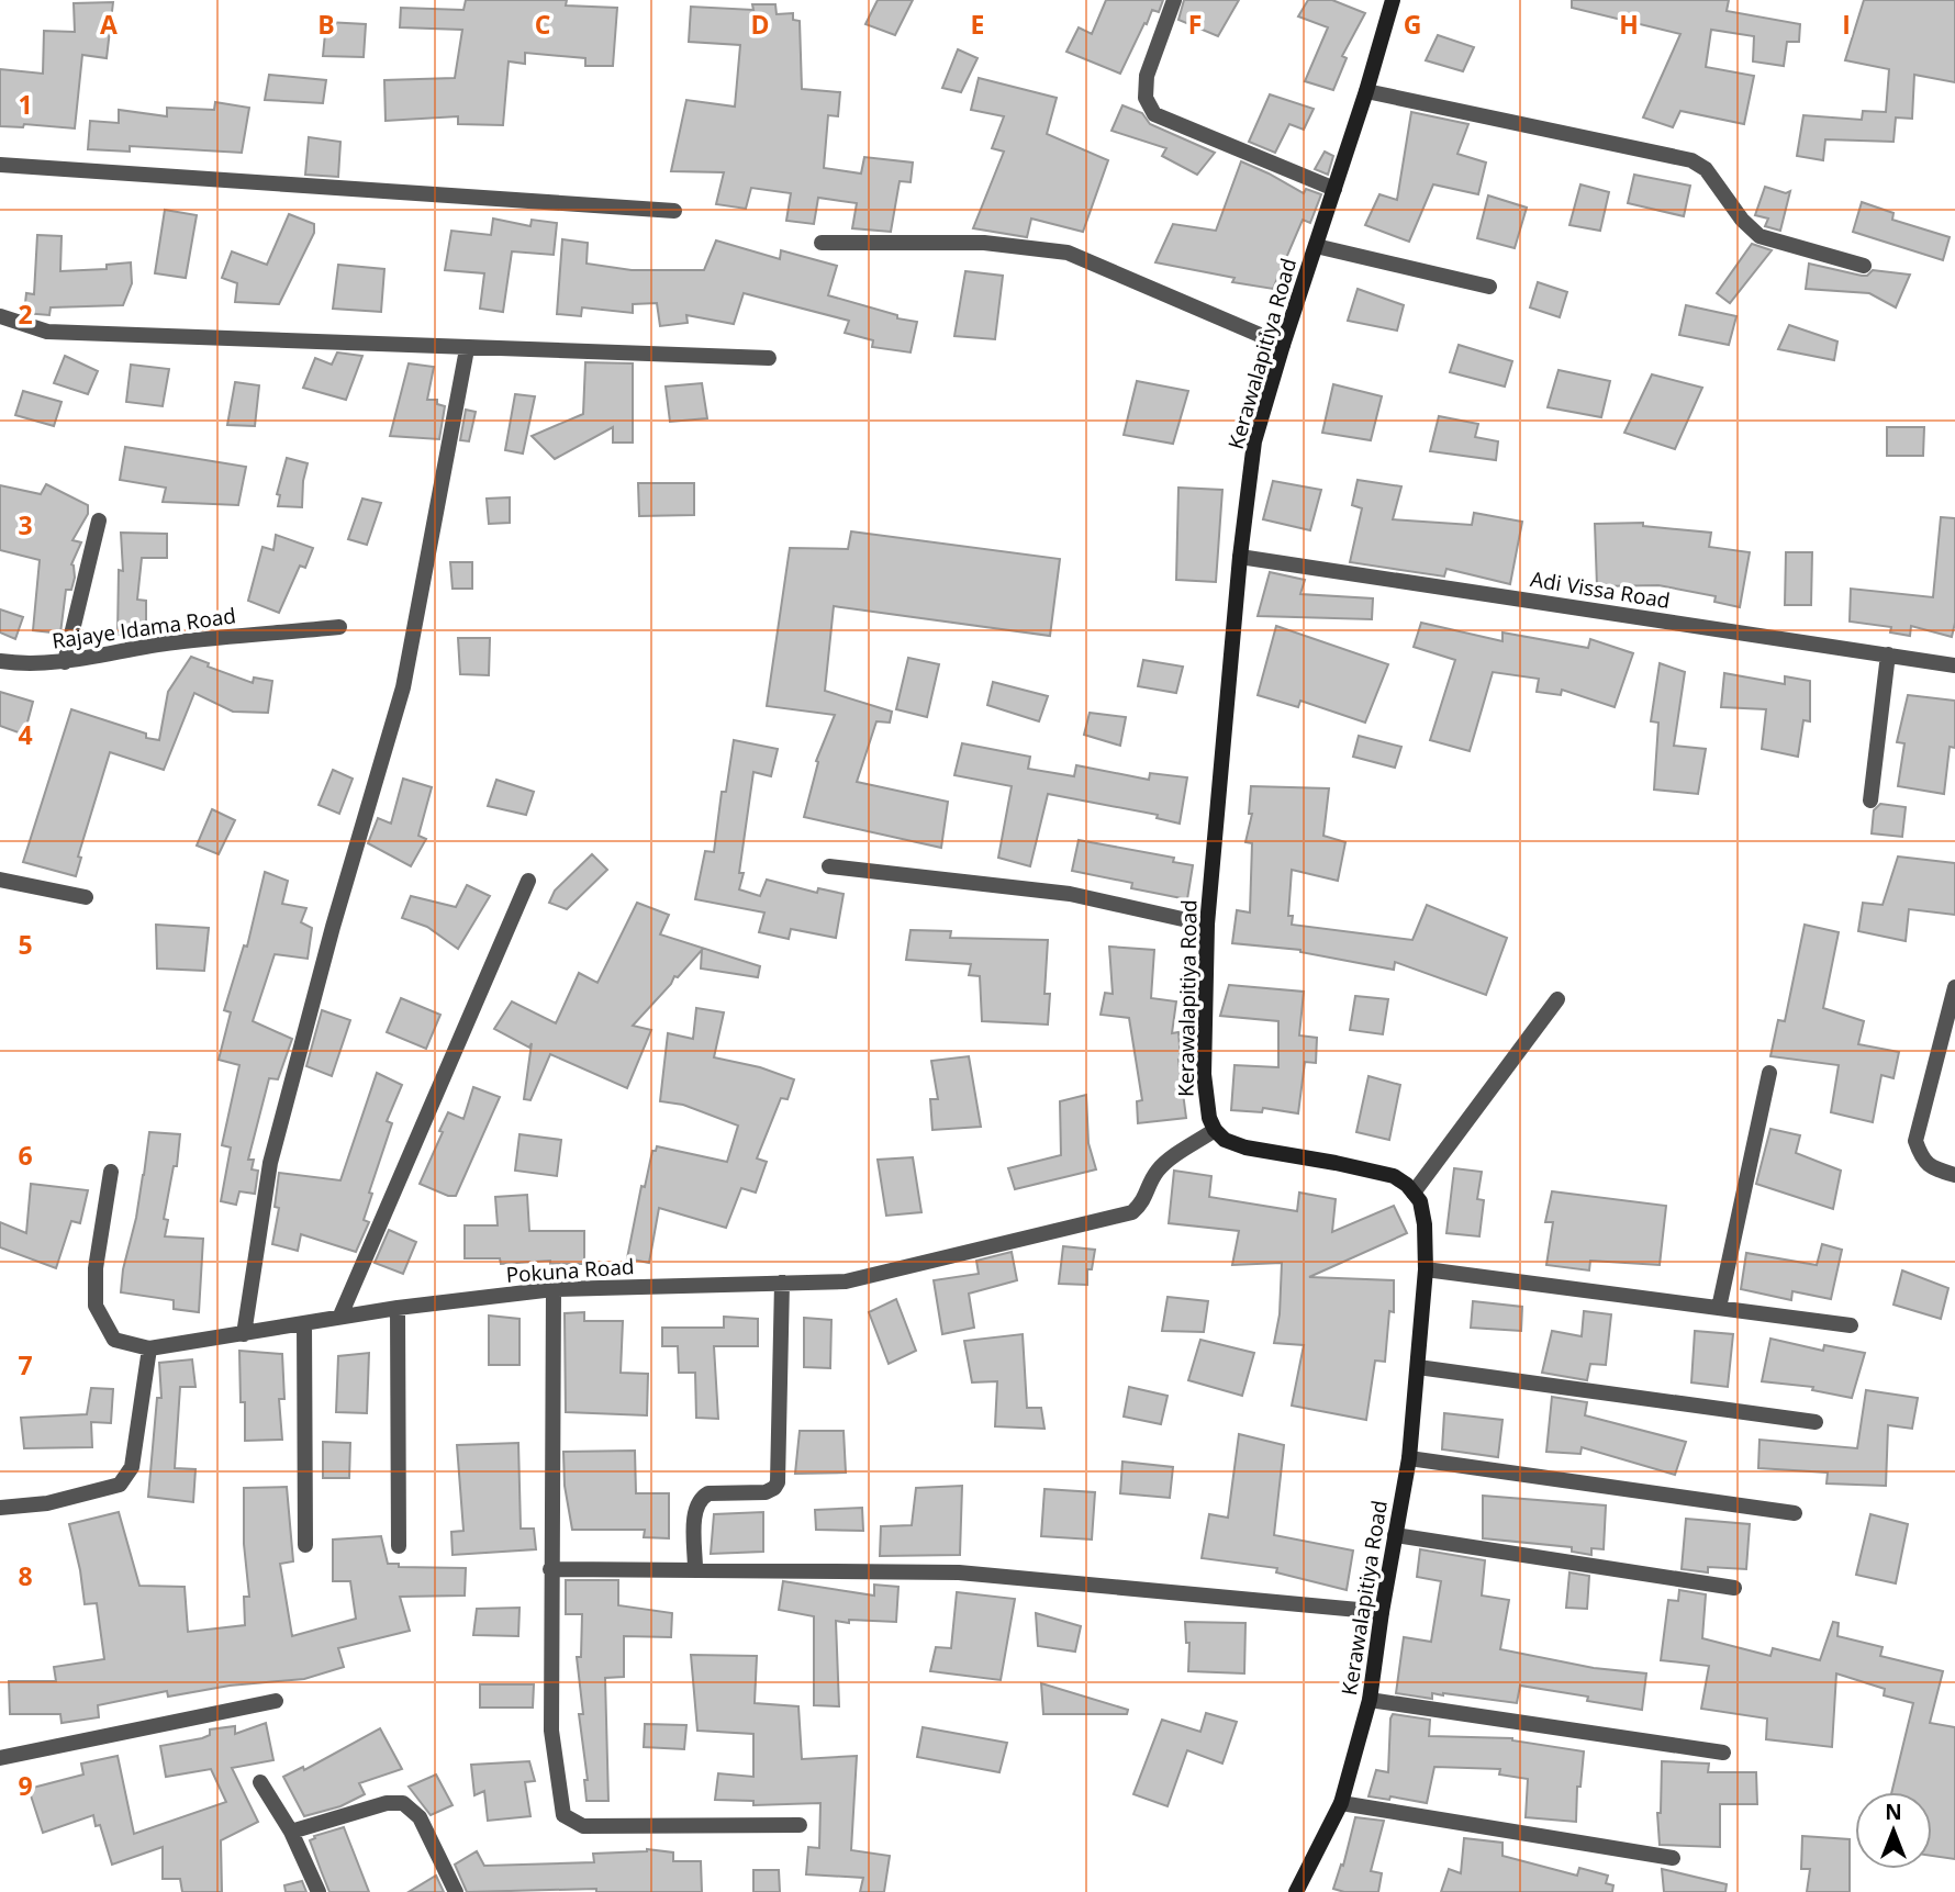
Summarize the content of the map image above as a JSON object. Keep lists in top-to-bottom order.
{
  "streets": {
    "street": [
      "Kerawalapitiya Road",
      "Adi Vissa Road",
      "Rajaye Idama Road",
      "Pokuna Road"
    ]
  },
  "crossings": [
    ["Kerawalapitiya Road", "Adi Vissa Road"],
    ["Kerawalapitiya Road", "Pokuna Road"]
  ],
  "north": "top",
  "grid": {
    "columns": [
      "A",
      "B",
      "C",
      "D",
      "E",
      "F",
      "G",
      "H",
      "I"
    ],
    "rows": [
      "1",
      "2",
      "3",
      "4",
      "5",
      "6",
      "7",
      "8",
      "9"
    ]
  }
}
